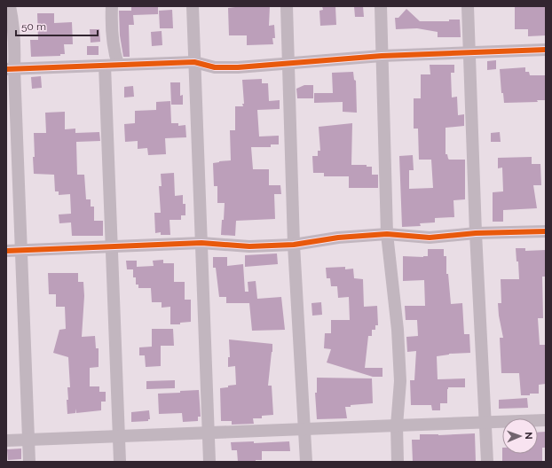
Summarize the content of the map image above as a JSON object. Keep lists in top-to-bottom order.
{
  "scale_bar": "50 m",
  "north": "right"
}
